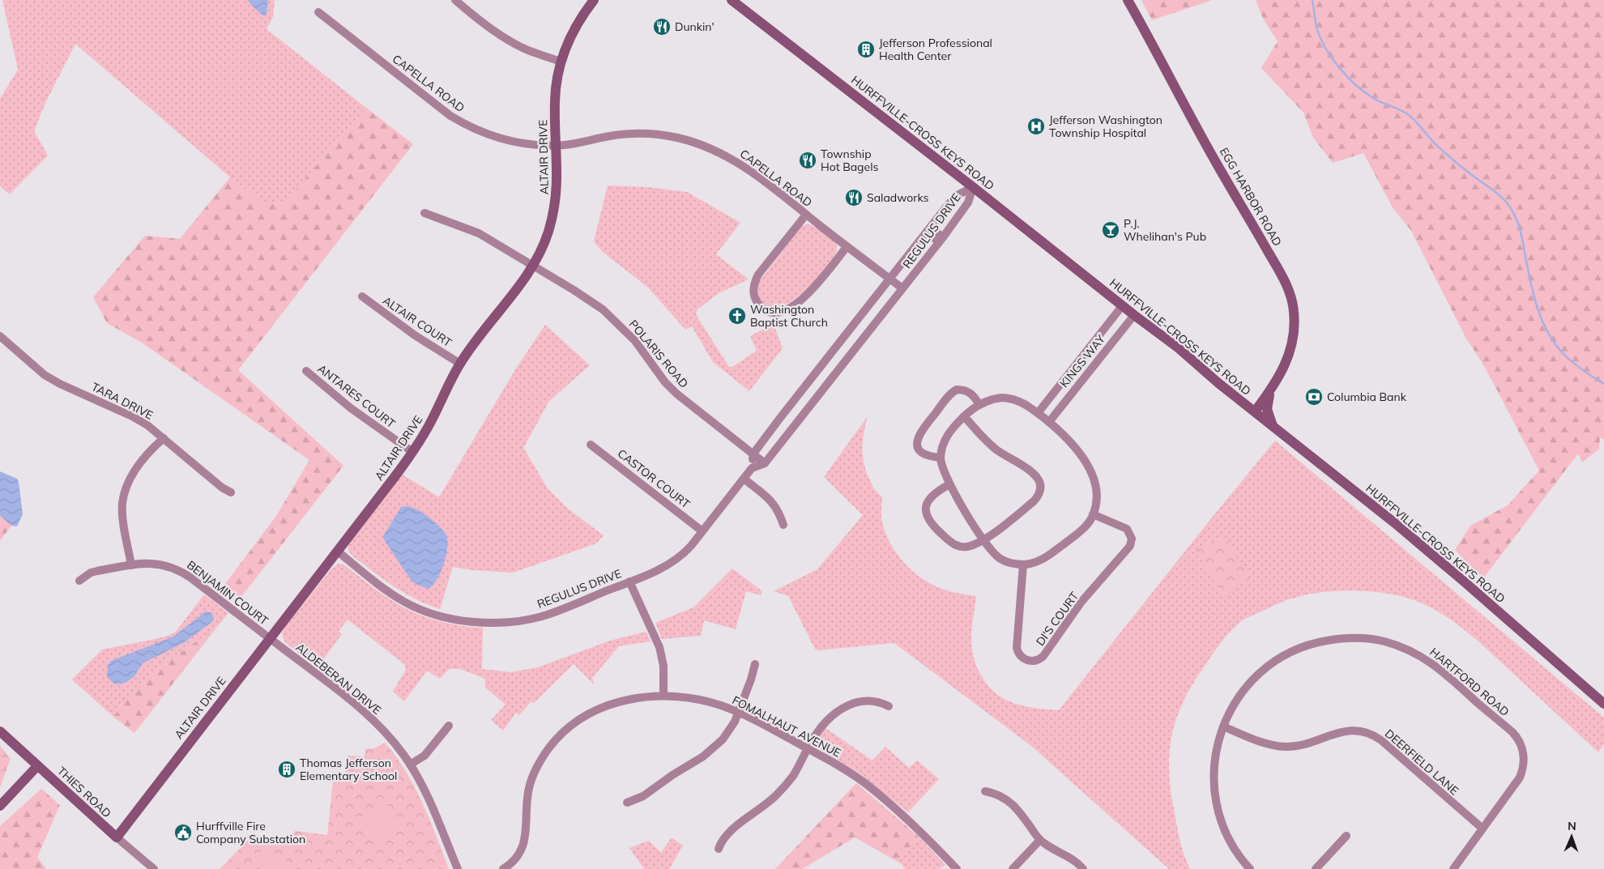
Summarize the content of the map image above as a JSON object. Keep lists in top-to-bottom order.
{
  "streets": {
    "main road": [
      "HURFFVILLE-CROSS KEYS ROAD",
      "ALTAIR DRIVE",
      "EGG HARBOR ROAD",
      "THIES ROAD"
    ],
    "street": [
      "CAPELLA ROAD",
      "REGULUS DRIVE",
      "ALTAIR COURT",
      "POLARIS ROAD",
      "KINGS WAY",
      "ANTARES COURT",
      "TARA DRIVE",
      "CASTOR COURT",
      "BENJAMIN COURT",
      "DI'S COURT",
      "ALDEBERAN DRIVE",
      "HARTFORD ROAD",
      "FOMALHAUT AVENUE",
      "DEERFIELD LANE"
    ]
  },
  "crossings": [
    ["CAPELLA ROAD", "ALTAIR DRIVE"],
    ["CAPELLA ROAD", "REGULUS DRIVE"],
    ["HURFFVILLE-CROSS KEYS ROAD", "EGG HARBOR ROAD"],
    ["HURFFVILLE-CROSS KEYS ROAD", "REGULUS DRIVE"],
    ["HURFFVILLE-CROSS KEYS ROAD", "KINGS WAY"],
    ["ALTAIR DRIVE", "REGULUS DRIVE"],
    ["ALTAIR DRIVE", "ALTAIR COURT"],
    ["ALTAIR DRIVE", "POLARIS ROAD"],
    ["ALTAIR DRIVE", "ANTARES COURT"],
    ["ALTAIR DRIVE", "BENJAMIN COURT"],
    ["ALTAIR DRIVE", "ALDEBERAN DRIVE"],
    ["ALTAIR DRIVE", "THIES ROAD"],
    ["REGULUS DRIVE", "POLARIS ROAD"],
    ["REGULUS DRIVE", "CASTOR COURT"],
    ["BENJAMIN COURT", "ALDEBERAN DRIVE"],
    ["HARTFORD ROAD", "DEERFIELD LANE"]
  ],
  "places": {
    "restaurant": ["Dunkin'", "Township Hot Bagels", "Saladworks"],
    "building": ["Jefferson Professional Health Center", "Thomas Jefferson Elementary School"],
    "hospital": ["Jefferson Washington Township Hospital"],
    "bar": ["P.J. Whelihan's Pub"],
    "church": ["Washington Baptist Church"],
    "bank": ["Columbia Bank"],
    "public building": ["Hurffville Fire Company Substation"]
  },
  "north": "top"
}
